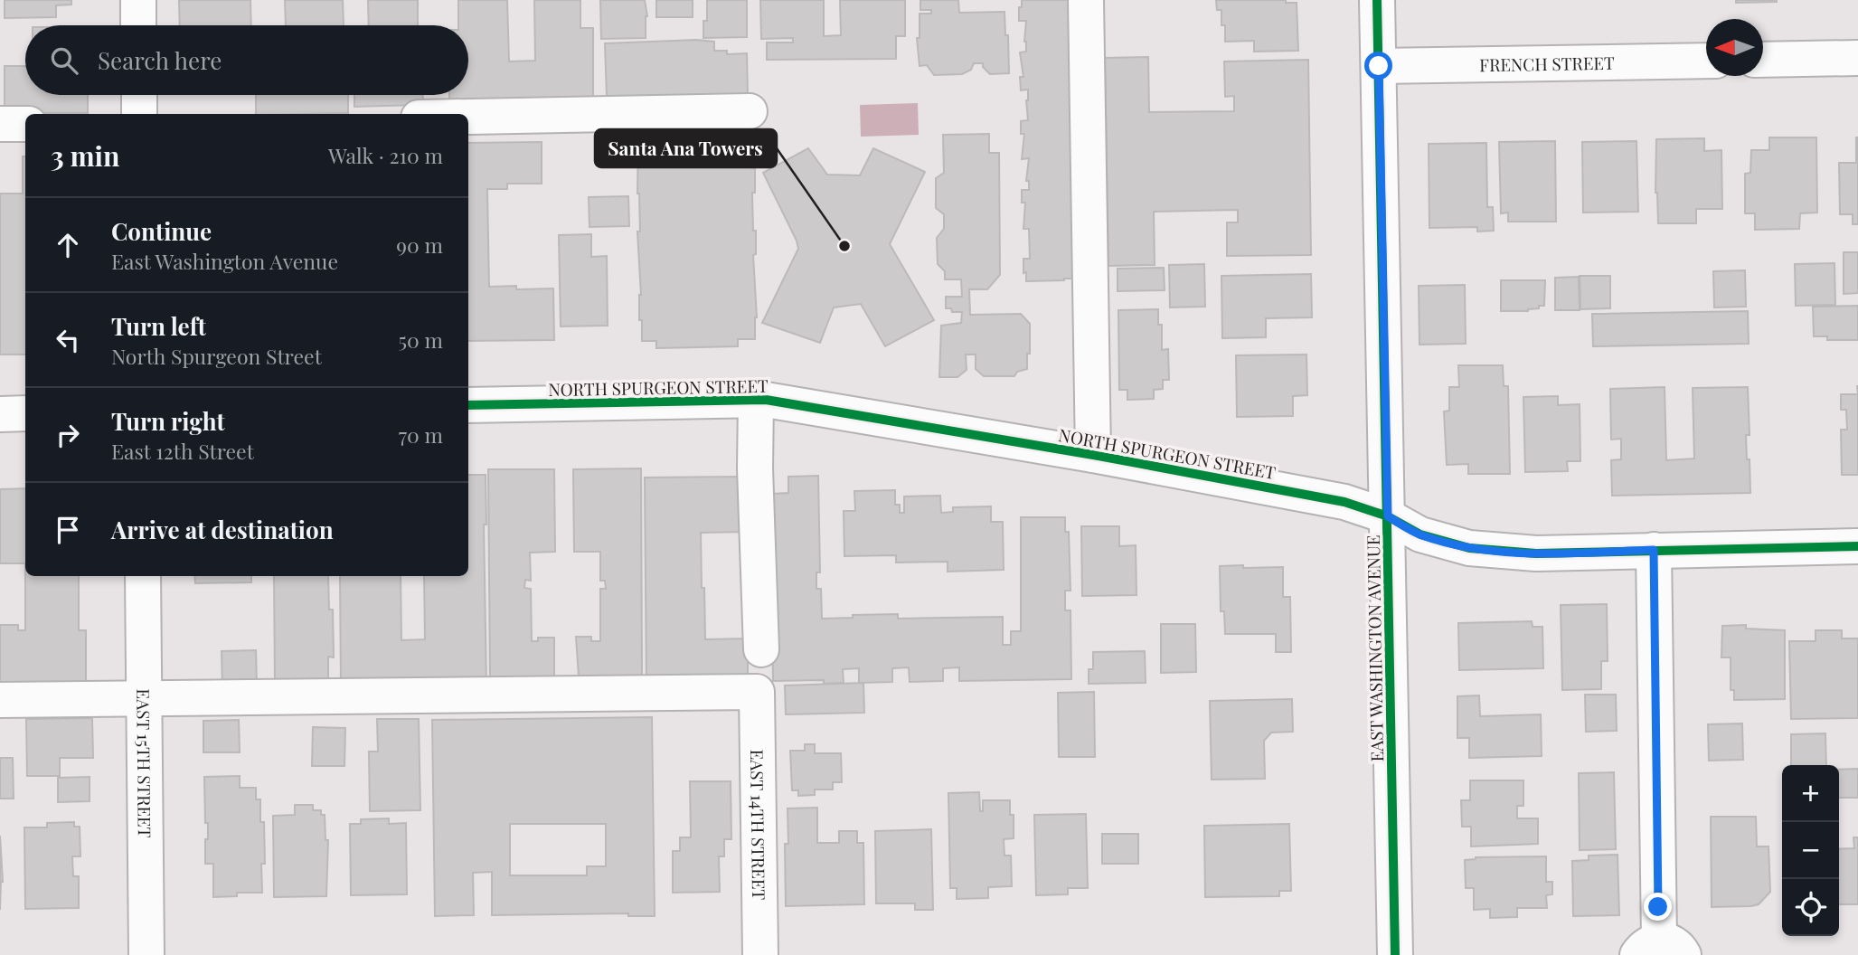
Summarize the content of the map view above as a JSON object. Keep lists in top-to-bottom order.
{
  "streets": {
    "street": [
      "FRENCH STREET",
      "NORTH SPURGEON STREET",
      "EAST WASHINGTON AVENUE",
      "EAST 15TH STREET",
      "EAST 14TH STREET"
    ]
  },
  "crossings": [
    ["FRENCH STREET", "EAST WASHINGTON AVENUE"],
    ["NORTH SPURGEON STREET", "EAST WASHINGTON AVENUE"],
    ["EAST 15TH STREET", "EAST 14TH STREET"]
  ],
  "places": ["Santa Ana Towers"],
  "north": "left",
  "page": {
    "search": "Search here",
    "heading": ["3 min", "Walk · 210 m"],
    "list": [
      ["Continue", "East Washington Avenue", "90 m"],
      ["Turn left", "North Spurgeon Street", "50 m"],
      ["Turn right", "East 12th Street", "70 m"],
      "Arrive at destination"
    ],
    "map_buttons": ["+", "−"]
  }
}
